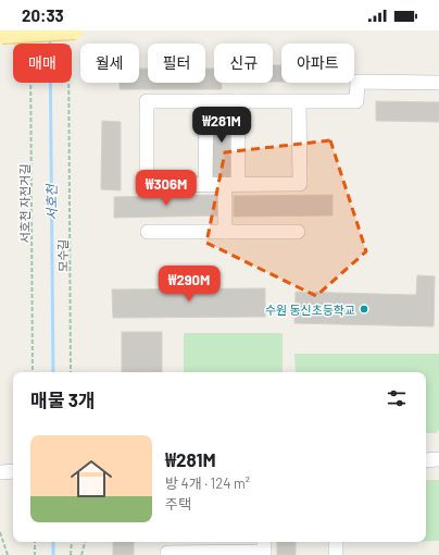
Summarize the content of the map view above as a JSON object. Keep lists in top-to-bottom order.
{
  "streets": {
    "path": ["서호천 자전거길", "모수길"]
  },
  "water": ["서호천"],
  "places": ["수원 동신초등학교"],
  "page": {
    "status": "20:33",
    "chip": [
      "매매",
      "월세",
      "필터",
      "신규",
      "아파트"
    ],
    "price": ["₩281M", "₩306M", "₩290M"],
    "heading": "매물 3개",
    "list": [
      {
        "name": "₩281M",
        "note": "방 4개 · 124 m² · 주택"
      }
    ]
  }
}
